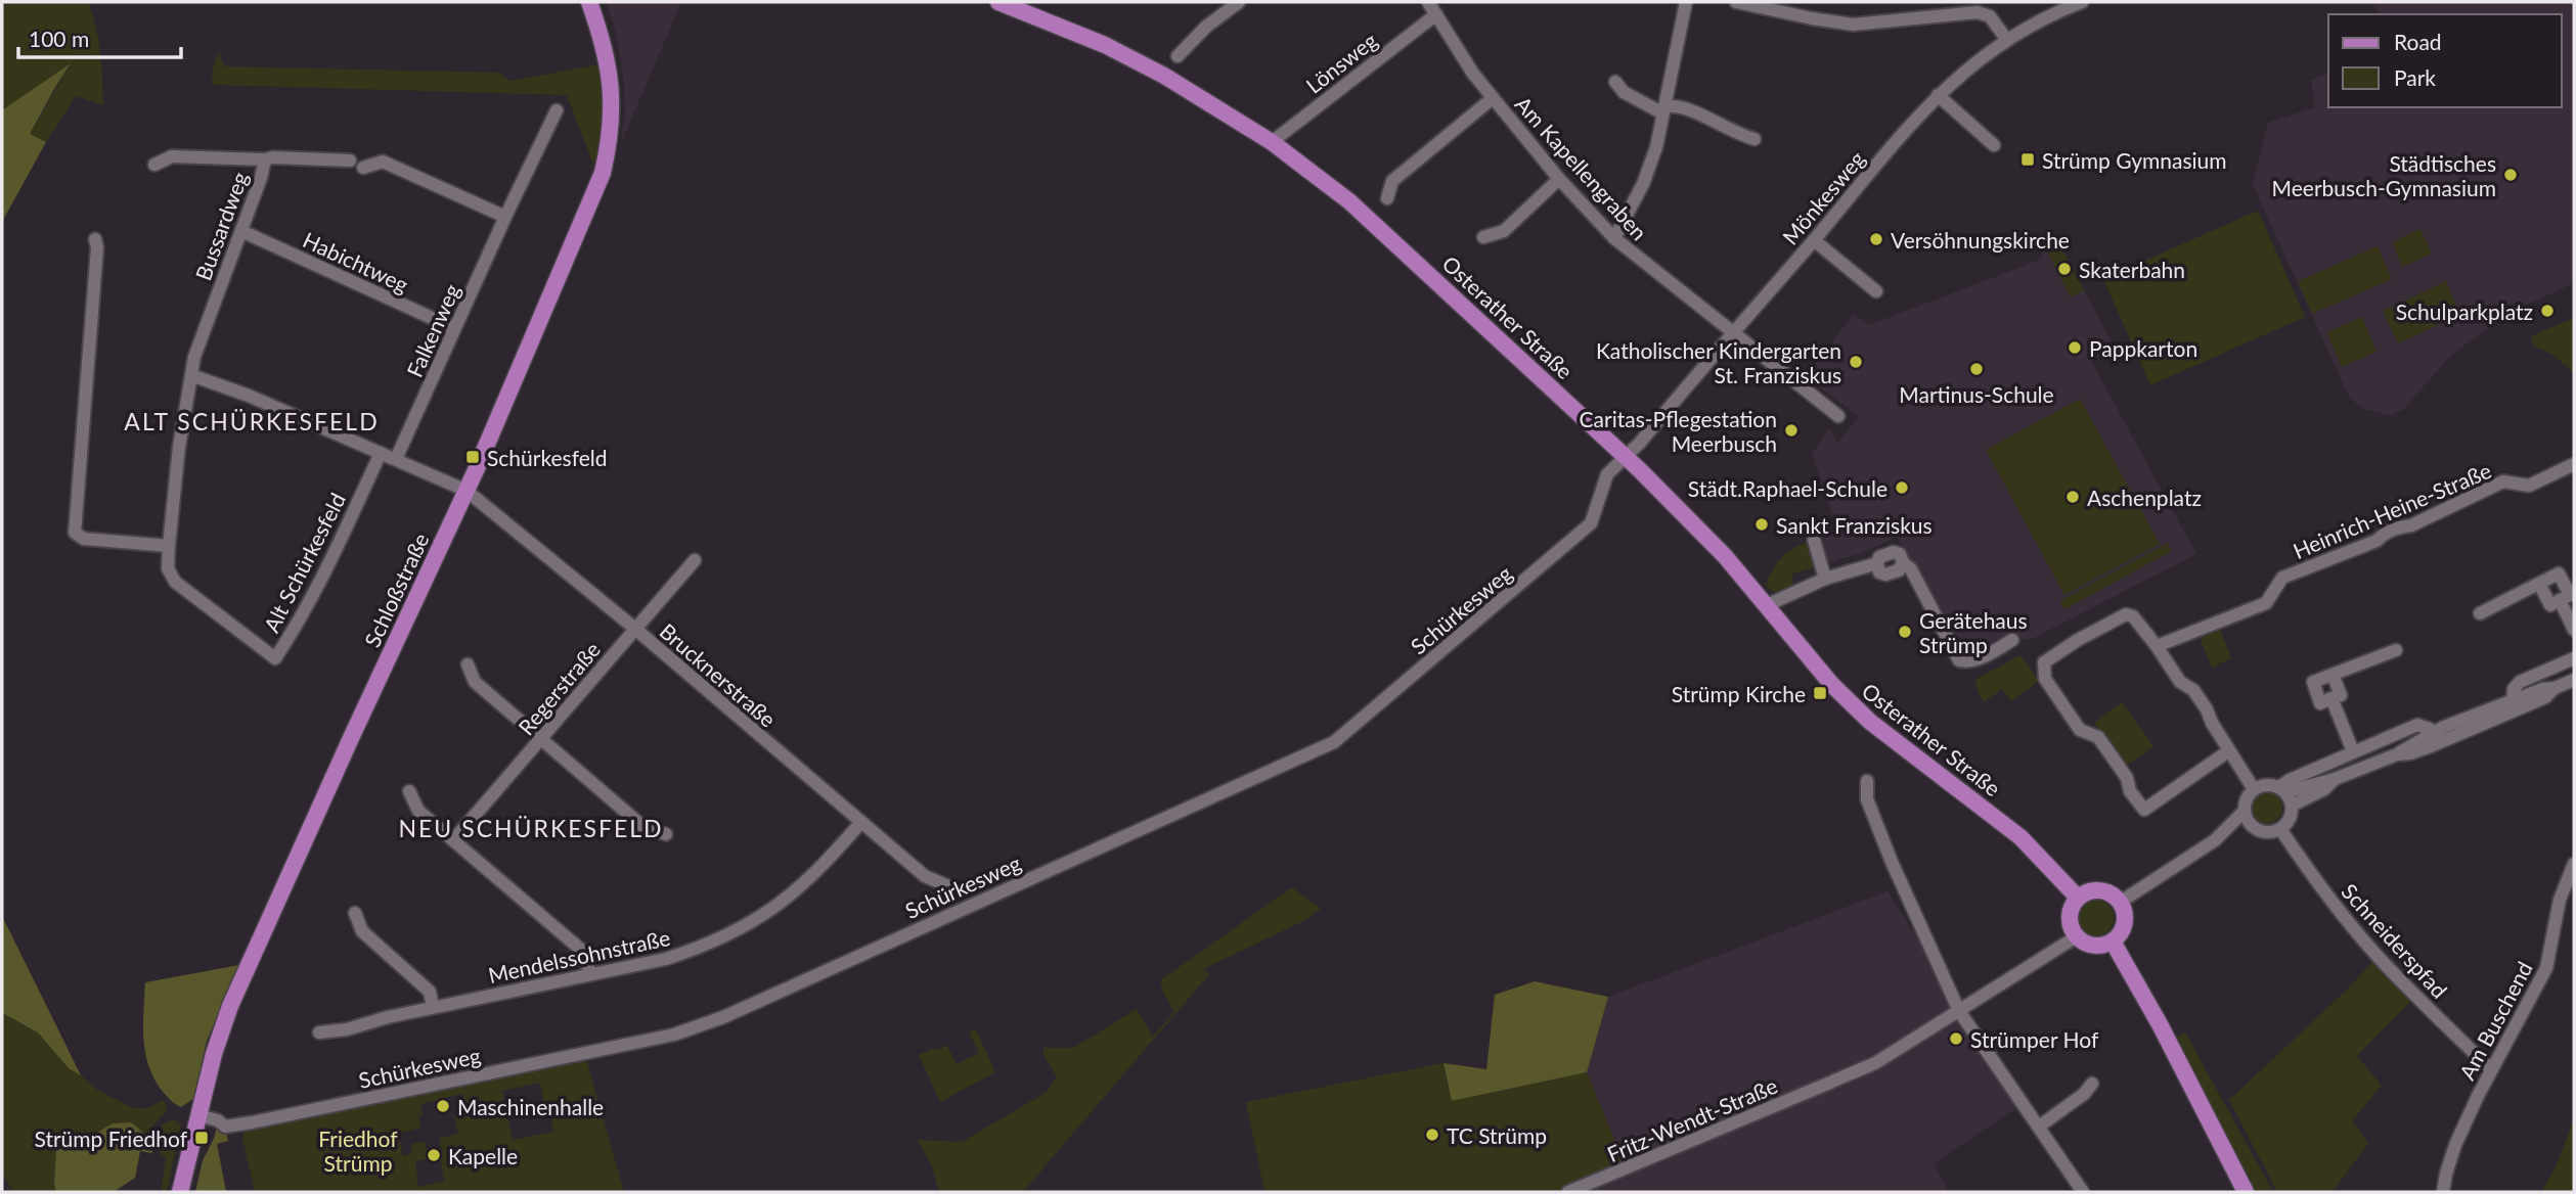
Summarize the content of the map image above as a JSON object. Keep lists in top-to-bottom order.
{
  "streets": {
    "main road": ["Osterather Straße", "Schloßstraße"],
    "street": [
      "Lönsweg",
      "Am Kapellengraben",
      "Mönkesweg",
      "Bussardweg",
      "Habichtweg",
      "Falkenweg",
      "Heinrich-Heine-Straße",
      "Alt Schürkesfeld",
      "Schürkesweg",
      "Brucknerstraße",
      "Regerstraße",
      "Schneiderspfad",
      "Mendelssohnstraße",
      "Am Buschend",
      "Fritz-Wendt-Straße"
    ]
  },
  "crossings": [
    ["Lönsweg", "Am Kapellengraben"],
    ["Lönsweg", "Osterather Straße"],
    ["Am Kapellengraben", "Mönkesweg"],
    ["Mönkesweg", "Osterather Straße"],
    ["Mönkesweg", "Schürkesweg"],
    ["Bussardweg", "Habichtweg"],
    ["Bussardweg", "Alt Schürkesfeld"],
    ["Habichtweg", "Falkenweg"],
    ["Osterather Straße", "Schürkesweg"],
    ["Osterather Straße", "Fritz-Wendt-Straße"],
    ["Schloßstraße", "Schürkesweg"],
    ["Schloßstraße", "Brucknerstraße"],
    ["Brucknerstraße", "Regerstraße"],
    ["Brucknerstraße", "Mendelssohnstraße"],
    ["Schneiderspfad", "Am Buschend"]
  ],
  "districts": ["ALT SCHÜRKESFELD", "NEU SCHÜRKESFELD"],
  "parks": ["Friedhof Strümp"],
  "places": {
    "transit": [
      "Strümp Gymnasium",
      "Schürkesfeld",
      "Strümp Kirche",
      "Strümp Friedhof"
    ],
    "other": [
      "Städtisches Meerbusch-Gymnasium",
      "Versöhnungskirche",
      "Skaterbahn",
      "Schulparkplatz",
      "Pappkarton",
      "Katholischer Kindergarten St. Franziskus",
      "Martinus-Schule",
      "Caritas-Pflegestation Meerbusch",
      "Städt.Raphael-Schule",
      "Aschenplatz",
      "Sankt Franziskus",
      "Gerätehaus Strümp",
      "Strümper Hof",
      "Maschinenhalle",
      "TC Strümp",
      "Kapelle"
    ]
  },
  "legend": ["Road", "Park"],
  "scale_bar": "100 m"
}
